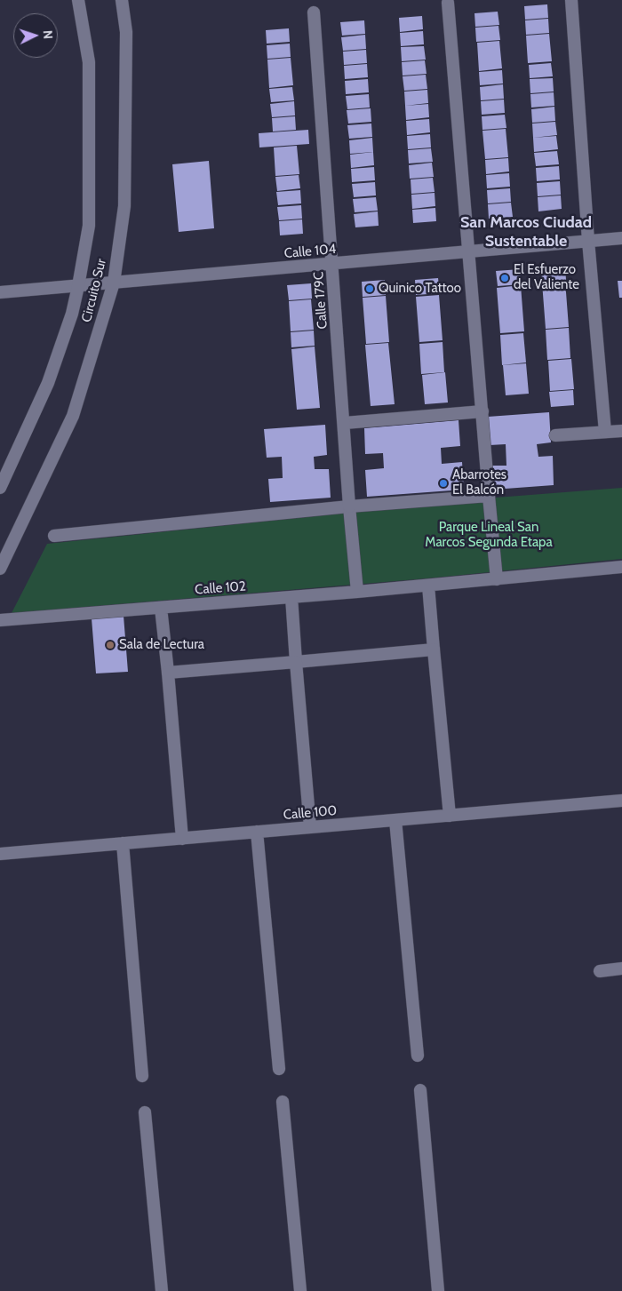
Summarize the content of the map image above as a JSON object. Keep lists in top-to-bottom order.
{
  "streets": {
    "street": [
      "Calle 104",
      "Circuito Sur",
      "Calle 179C",
      "Calle 102",
      "Calle 100"
    ]
  },
  "crossings": [
    ["Calle 104", "Circuito Sur"],
    ["Calle 104", "Calle 179C"],
    ["Calle 179C", "Calle 102"]
  ],
  "districts": ["San Marcos Ciudad Sustentable"],
  "parks": ["Parque Lineal San Marcos Segunda Etapa"],
  "places": [
    "El Esfuerzo del Valiente",
    "Quinico Tattoo",
    "Abarrotes El Balcón",
    "Sala de Lectura"
  ],
  "north": "right"
}
